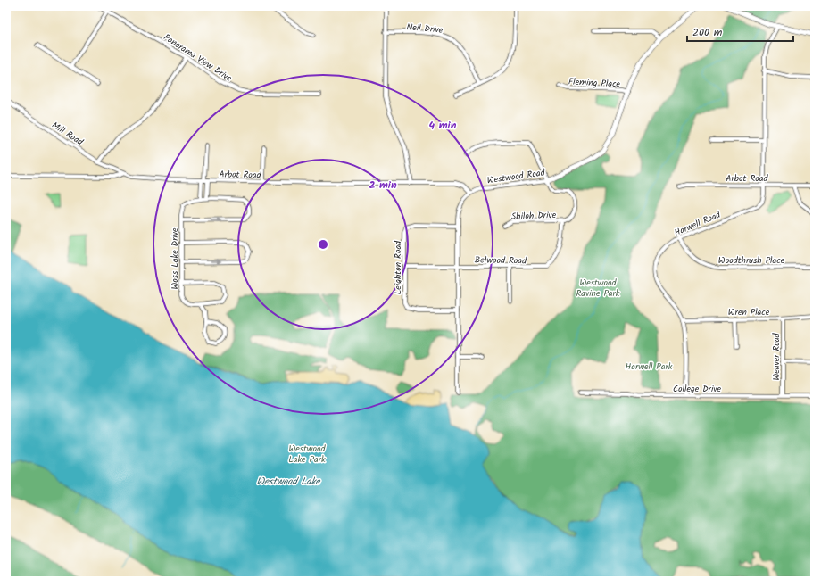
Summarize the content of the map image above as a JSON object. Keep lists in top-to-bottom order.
{
  "streets": {
    "street": [
      "Neil Drive",
      "Panorama View Drive",
      "Fleming Place",
      "Mill Road",
      "Arbot Road",
      "Westwood Road",
      "Shiloh Drive",
      "Harwell Road",
      "Woss Lake Drive",
      "Belwood Road",
      "Woodthrush Place",
      "Leighton Road",
      "Wren Place",
      "Weaver Road",
      "College Drive"
    ]
  },
  "crossings": [
    ["Fleming Place", "Westwood Road"],
    ["Mill Road", "Arbot Road"],
    ["Arbot Road", "Westwood Road"],
    ["Arbot Road", "Harwell Road"],
    ["Westwood Road", "Shiloh Drive"],
    ["Shiloh Drive", "Belwood Road"],
    ["Harwell Road", "Woodthrush Place"],
    ["Harwell Road", "Wren Place"],
    ["Harwell Road", "College Drive"],
    ["Belwood Road", "Leighton Road"],
    ["Wren Place", "Weaver Road"],
    ["Weaver Road", "College Drive"]
  ],
  "water": ["Westwood Lake"],
  "parks": ["Westwood Ravine Park", "Harwell Park", "Westwood Lake Park"],
  "scale_bar": "200 m",
  "rings": ["4 min", "2 min"]
}
